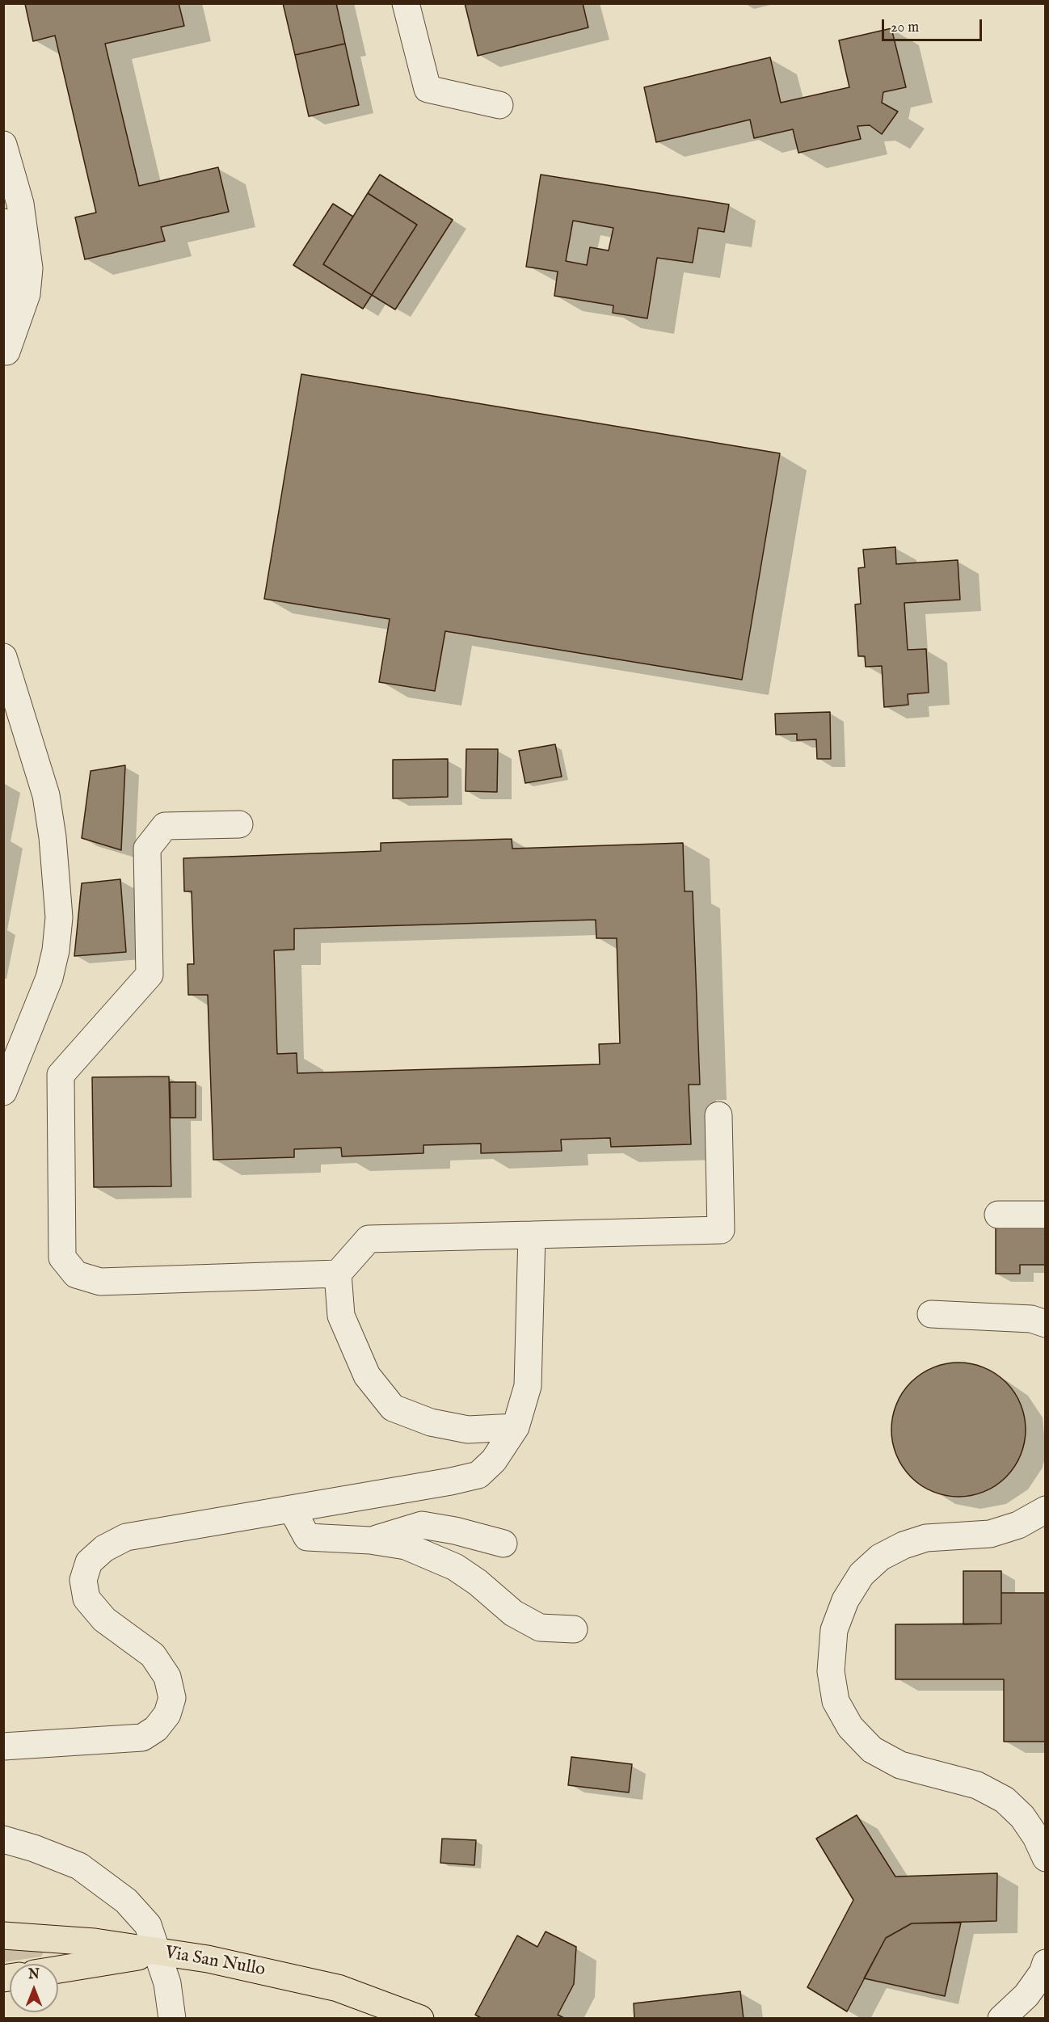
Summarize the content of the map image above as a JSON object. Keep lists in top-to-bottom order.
{
  "streets": {
    "main road": ["Via San Nullo"]
  },
  "scale_bar": "20 m",
  "north": "top"
}
